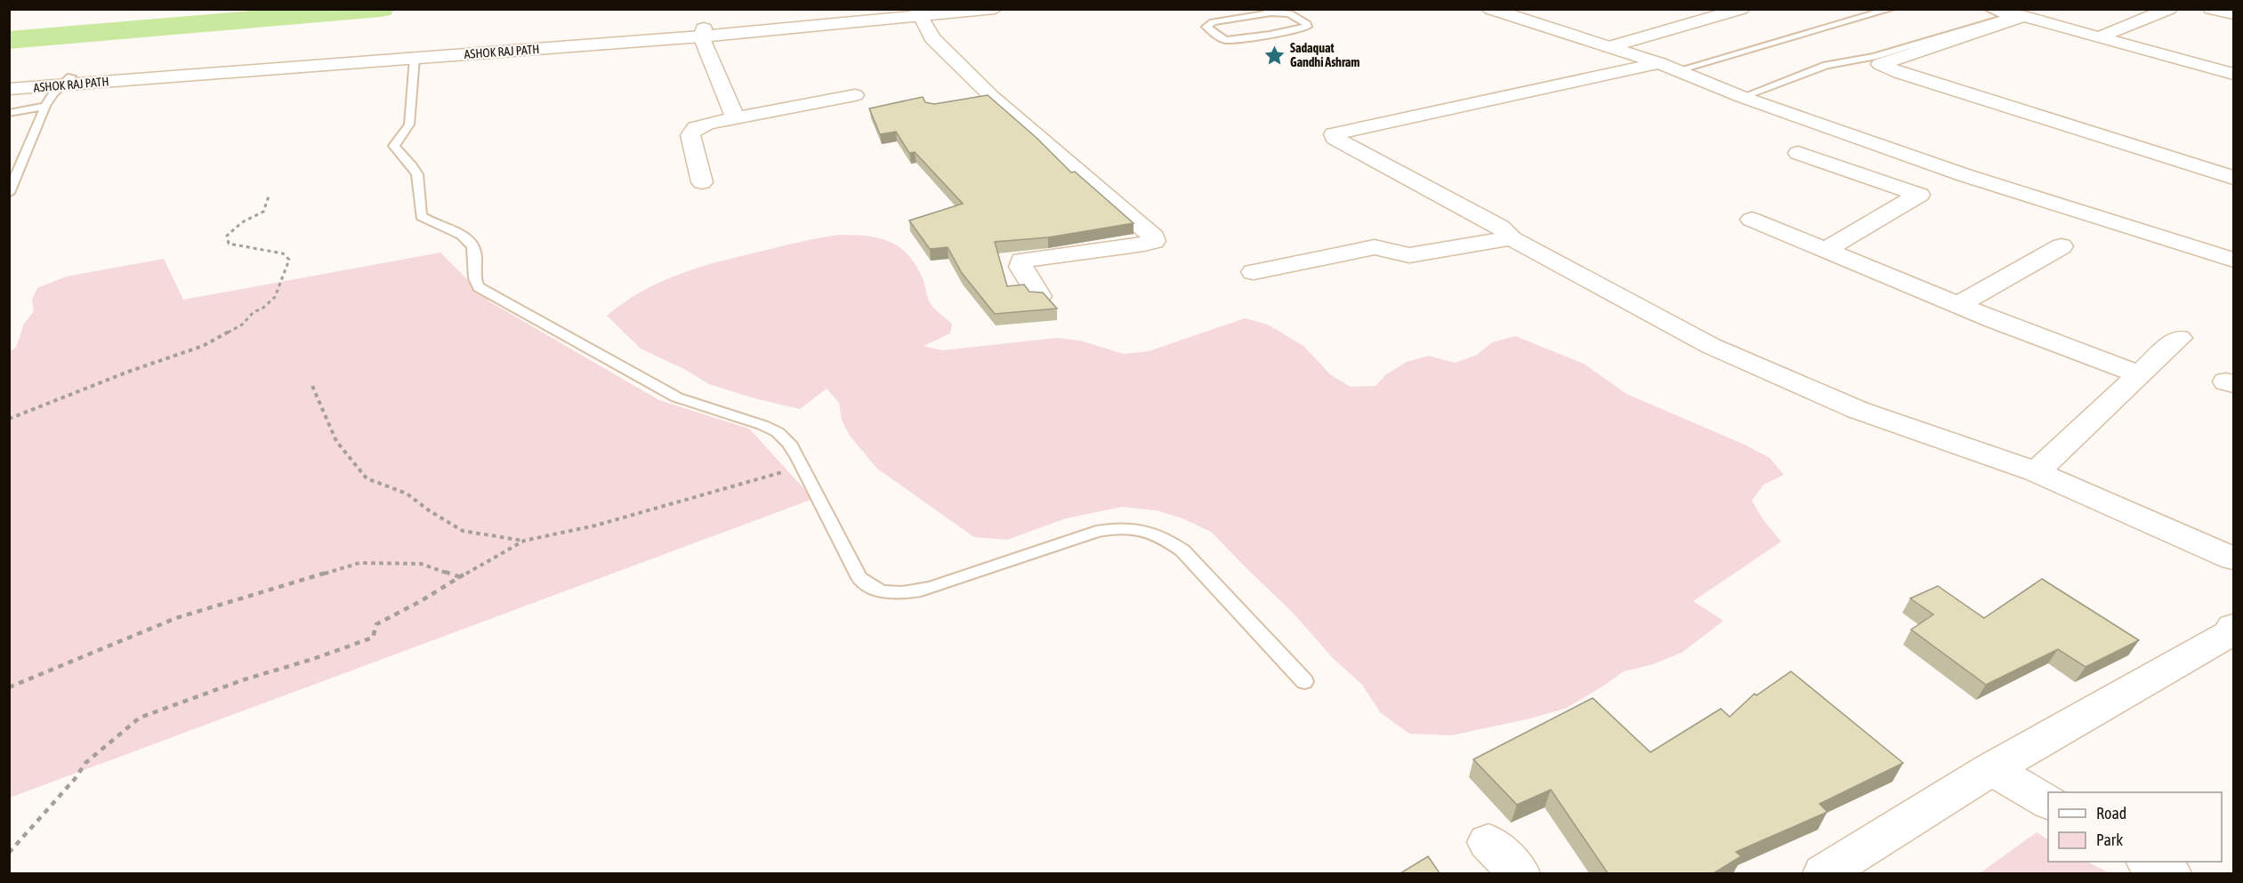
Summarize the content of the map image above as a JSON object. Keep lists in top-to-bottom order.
{
  "streets": {
    "street": ["ASHOK RAJ PATH"]
  },
  "places": {
    "place": ["Sadaquat Gandhi Ashram"]
  },
  "legend": ["Road", "Park"]
}
